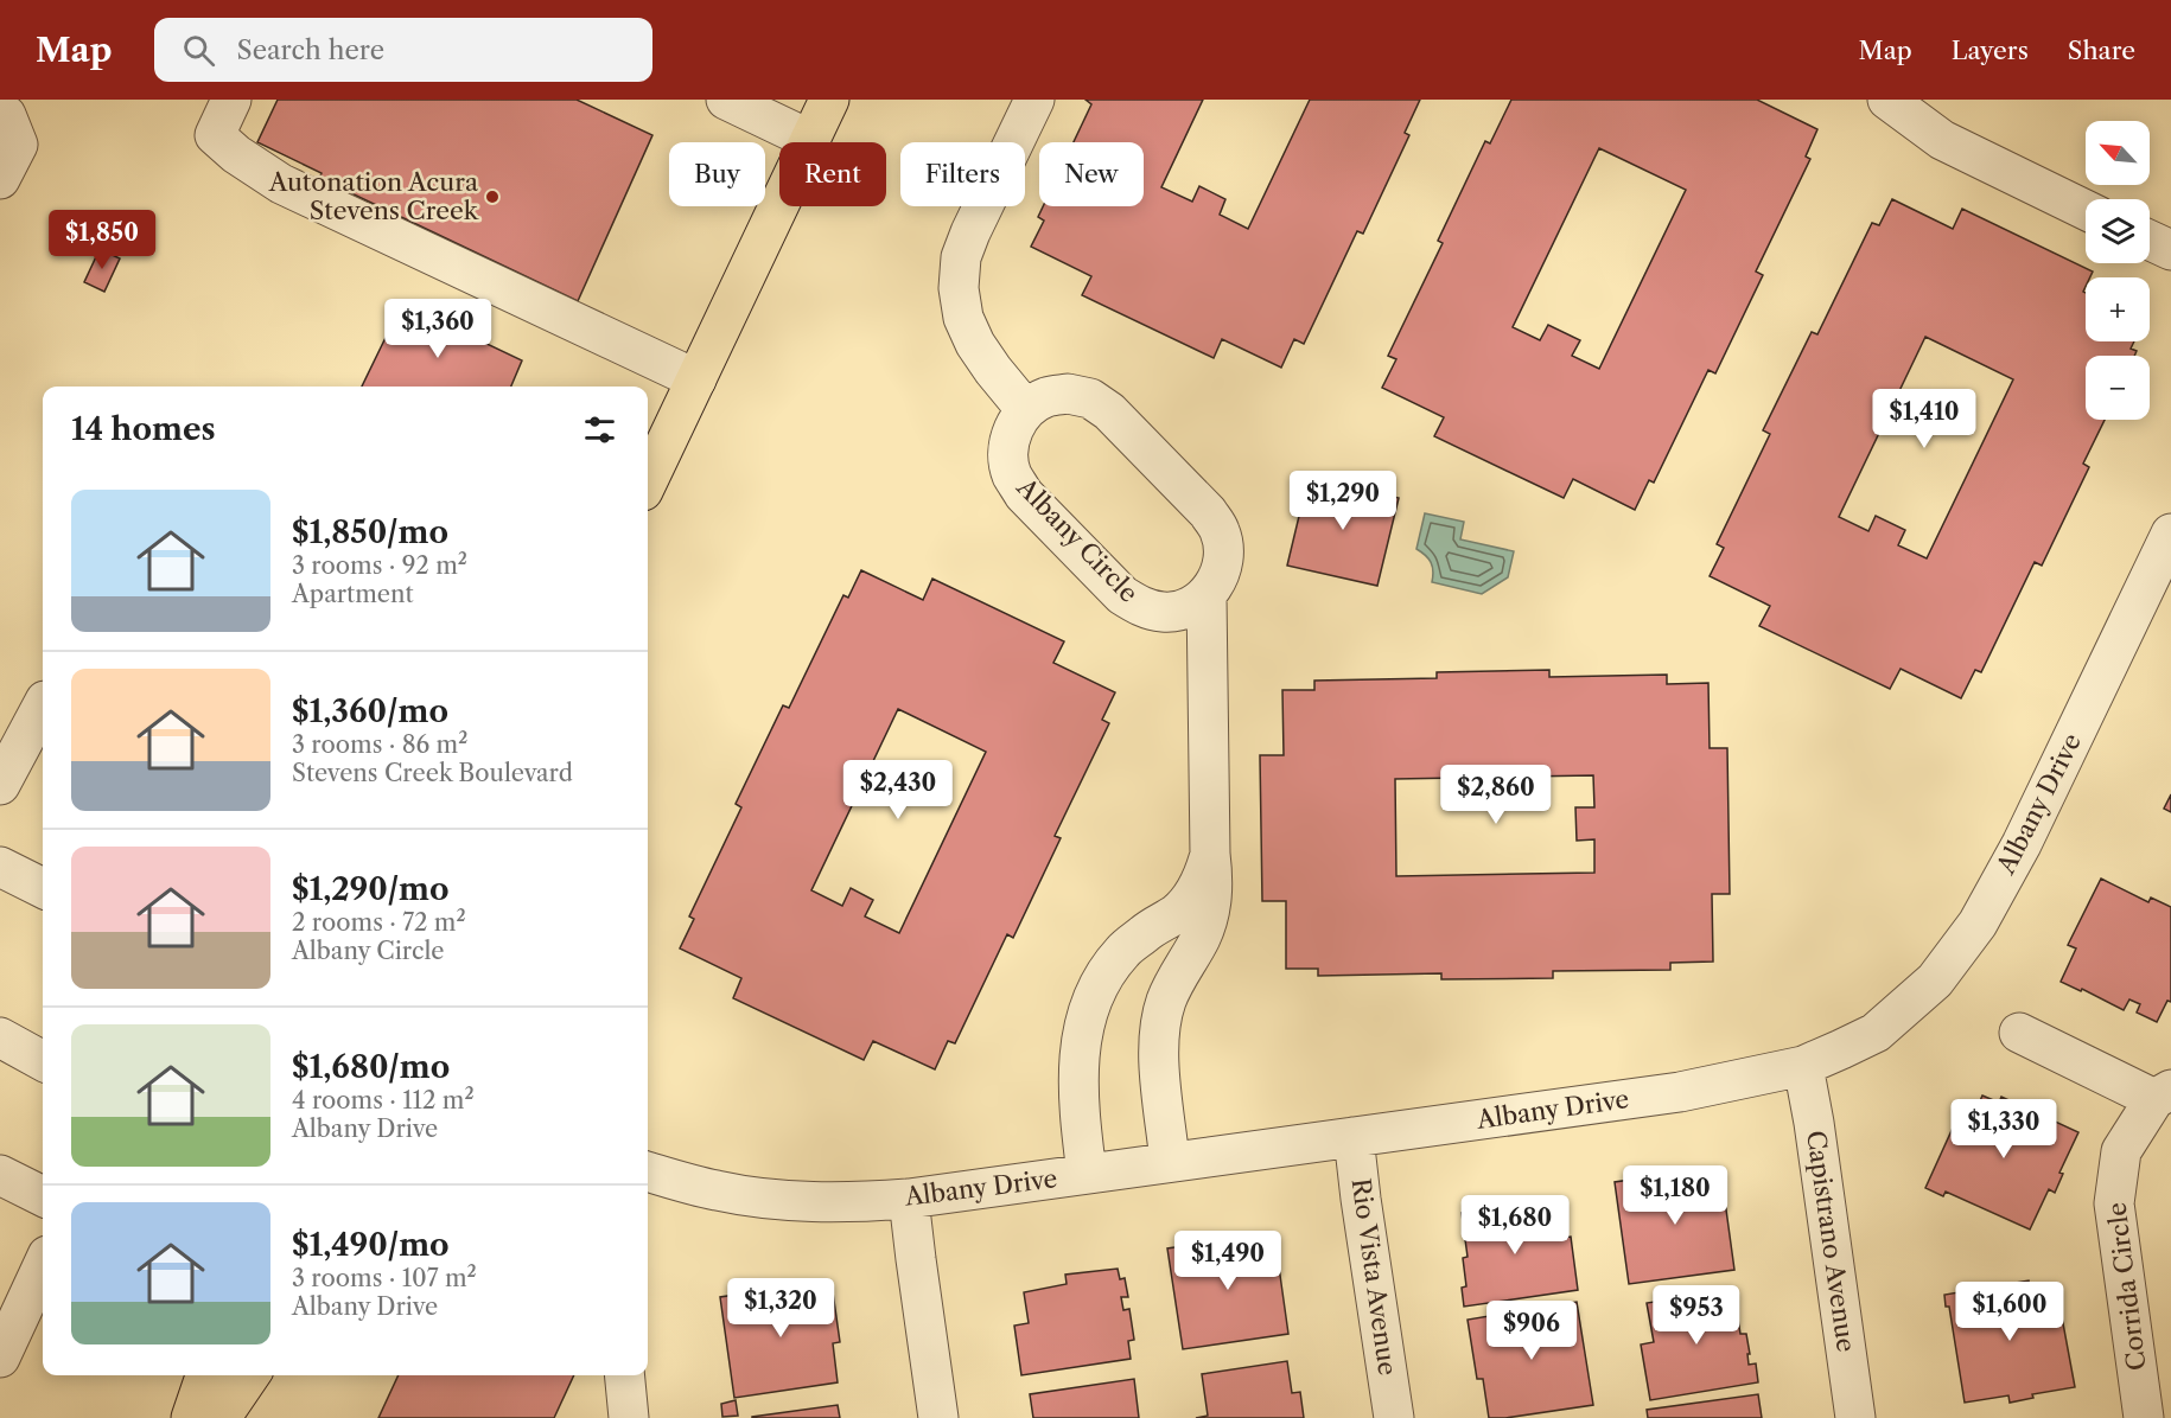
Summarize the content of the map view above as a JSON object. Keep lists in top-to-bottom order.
{
  "streets": {
    "street": [
      "Albany Circle",
      "Albany Drive",
      "Capistrano Avenue",
      "Rio Vista Avenue",
      "Corrida Circle"
    ]
  },
  "crossings": [
    ["Albany Drive", "Capistrano Avenue"],
    ["Albany Drive", "Rio Vista Avenue"]
  ],
  "places": ["Autonation Acura Stevens Creek"],
  "north": "top left",
  "page": {
    "header": "Map",
    "search": "Search here",
    "nav": ["Map", "Layers", "Share"],
    "map_buttons": ["+", "−"],
    "chip": [
      "Buy",
      "Rent",
      "Filters",
      "New"
    ],
    "price": [
      "$1,850",
      "$1,360",
      "$1,410",
      "$1,290",
      "$2,430",
      "$2,860",
      "$1,330",
      "$1,180",
      "$1,680",
      "$1,490",
      "$1,320",
      "$1,600",
      "$953",
      "$906"
    ],
    "heading": "14 homes",
    "list": [
      {
        "name": "$1,850/mo",
        "note": "3 rooms · 92 m² · Apartment"
      },
      {
        "name": "$1,360/mo",
        "note": "3 rooms · 86 m² · Stevens Creek Boulevard"
      },
      {
        "name": "$1,290/mo",
        "note": "2 rooms · 72 m² · Albany Circle"
      },
      {
        "name": "$1,680/mo",
        "note": "4 rooms · 112 m² · Albany Drive"
      },
      {
        "name": "$1,490/mo",
        "note": "3 rooms · 107 m² · Albany Drive"
      }
    ]
  }
}
